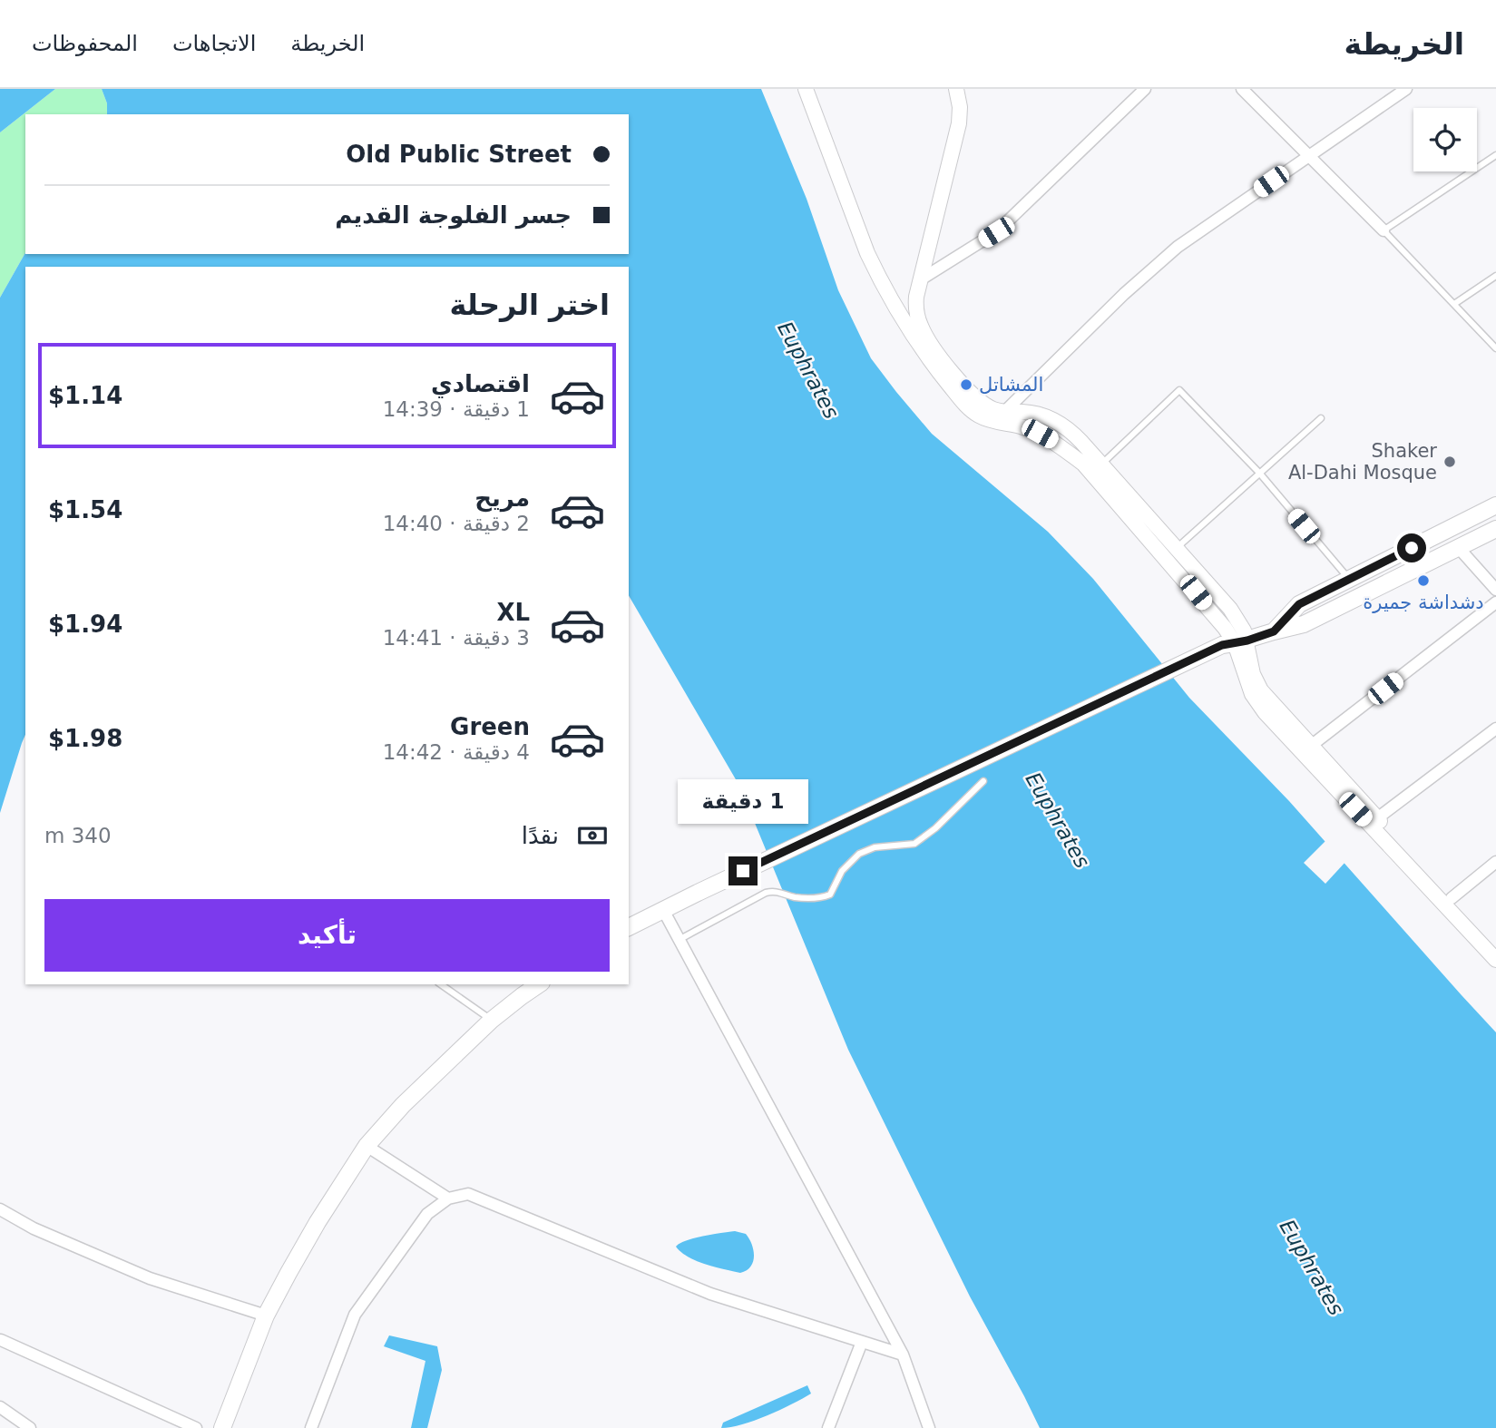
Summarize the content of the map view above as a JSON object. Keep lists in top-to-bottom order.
{
  "water": ["Euphrates"],
  "places": ["المشاتل", "Shaker Al-Dahi Mosque", "دشداشة جميرة"],
  "page": {
    "header": "الخريطة",
    "nav": ["الخريطة", "الاتجاهات", "المحفوظات"],
    "banner": ["Old Public Street", "جسر الفلوجة القديم"],
    "heading": "اختر الرحلة",
    "list": [
      {
        "name": "اقتصادي",
        "note": "1 دقيقة · 14:39",
        "value": "$1.14"
      },
      {
        "name": "مريح",
        "note": "2 دقيقة · 14:40",
        "value": "$1.54"
      },
      {
        "name": "XL",
        "note": "3 دقيقة · 14:41",
        "value": "$1.94"
      },
      {
        "name": "Green",
        "note": "4 دقيقة · 14:42",
        "value": "$1.98"
      }
    ],
    "bubble": "1 دقيقة",
    "pay": ["نقدًا", "340 m"],
    "buttons": "تأكيد"
  }
}
